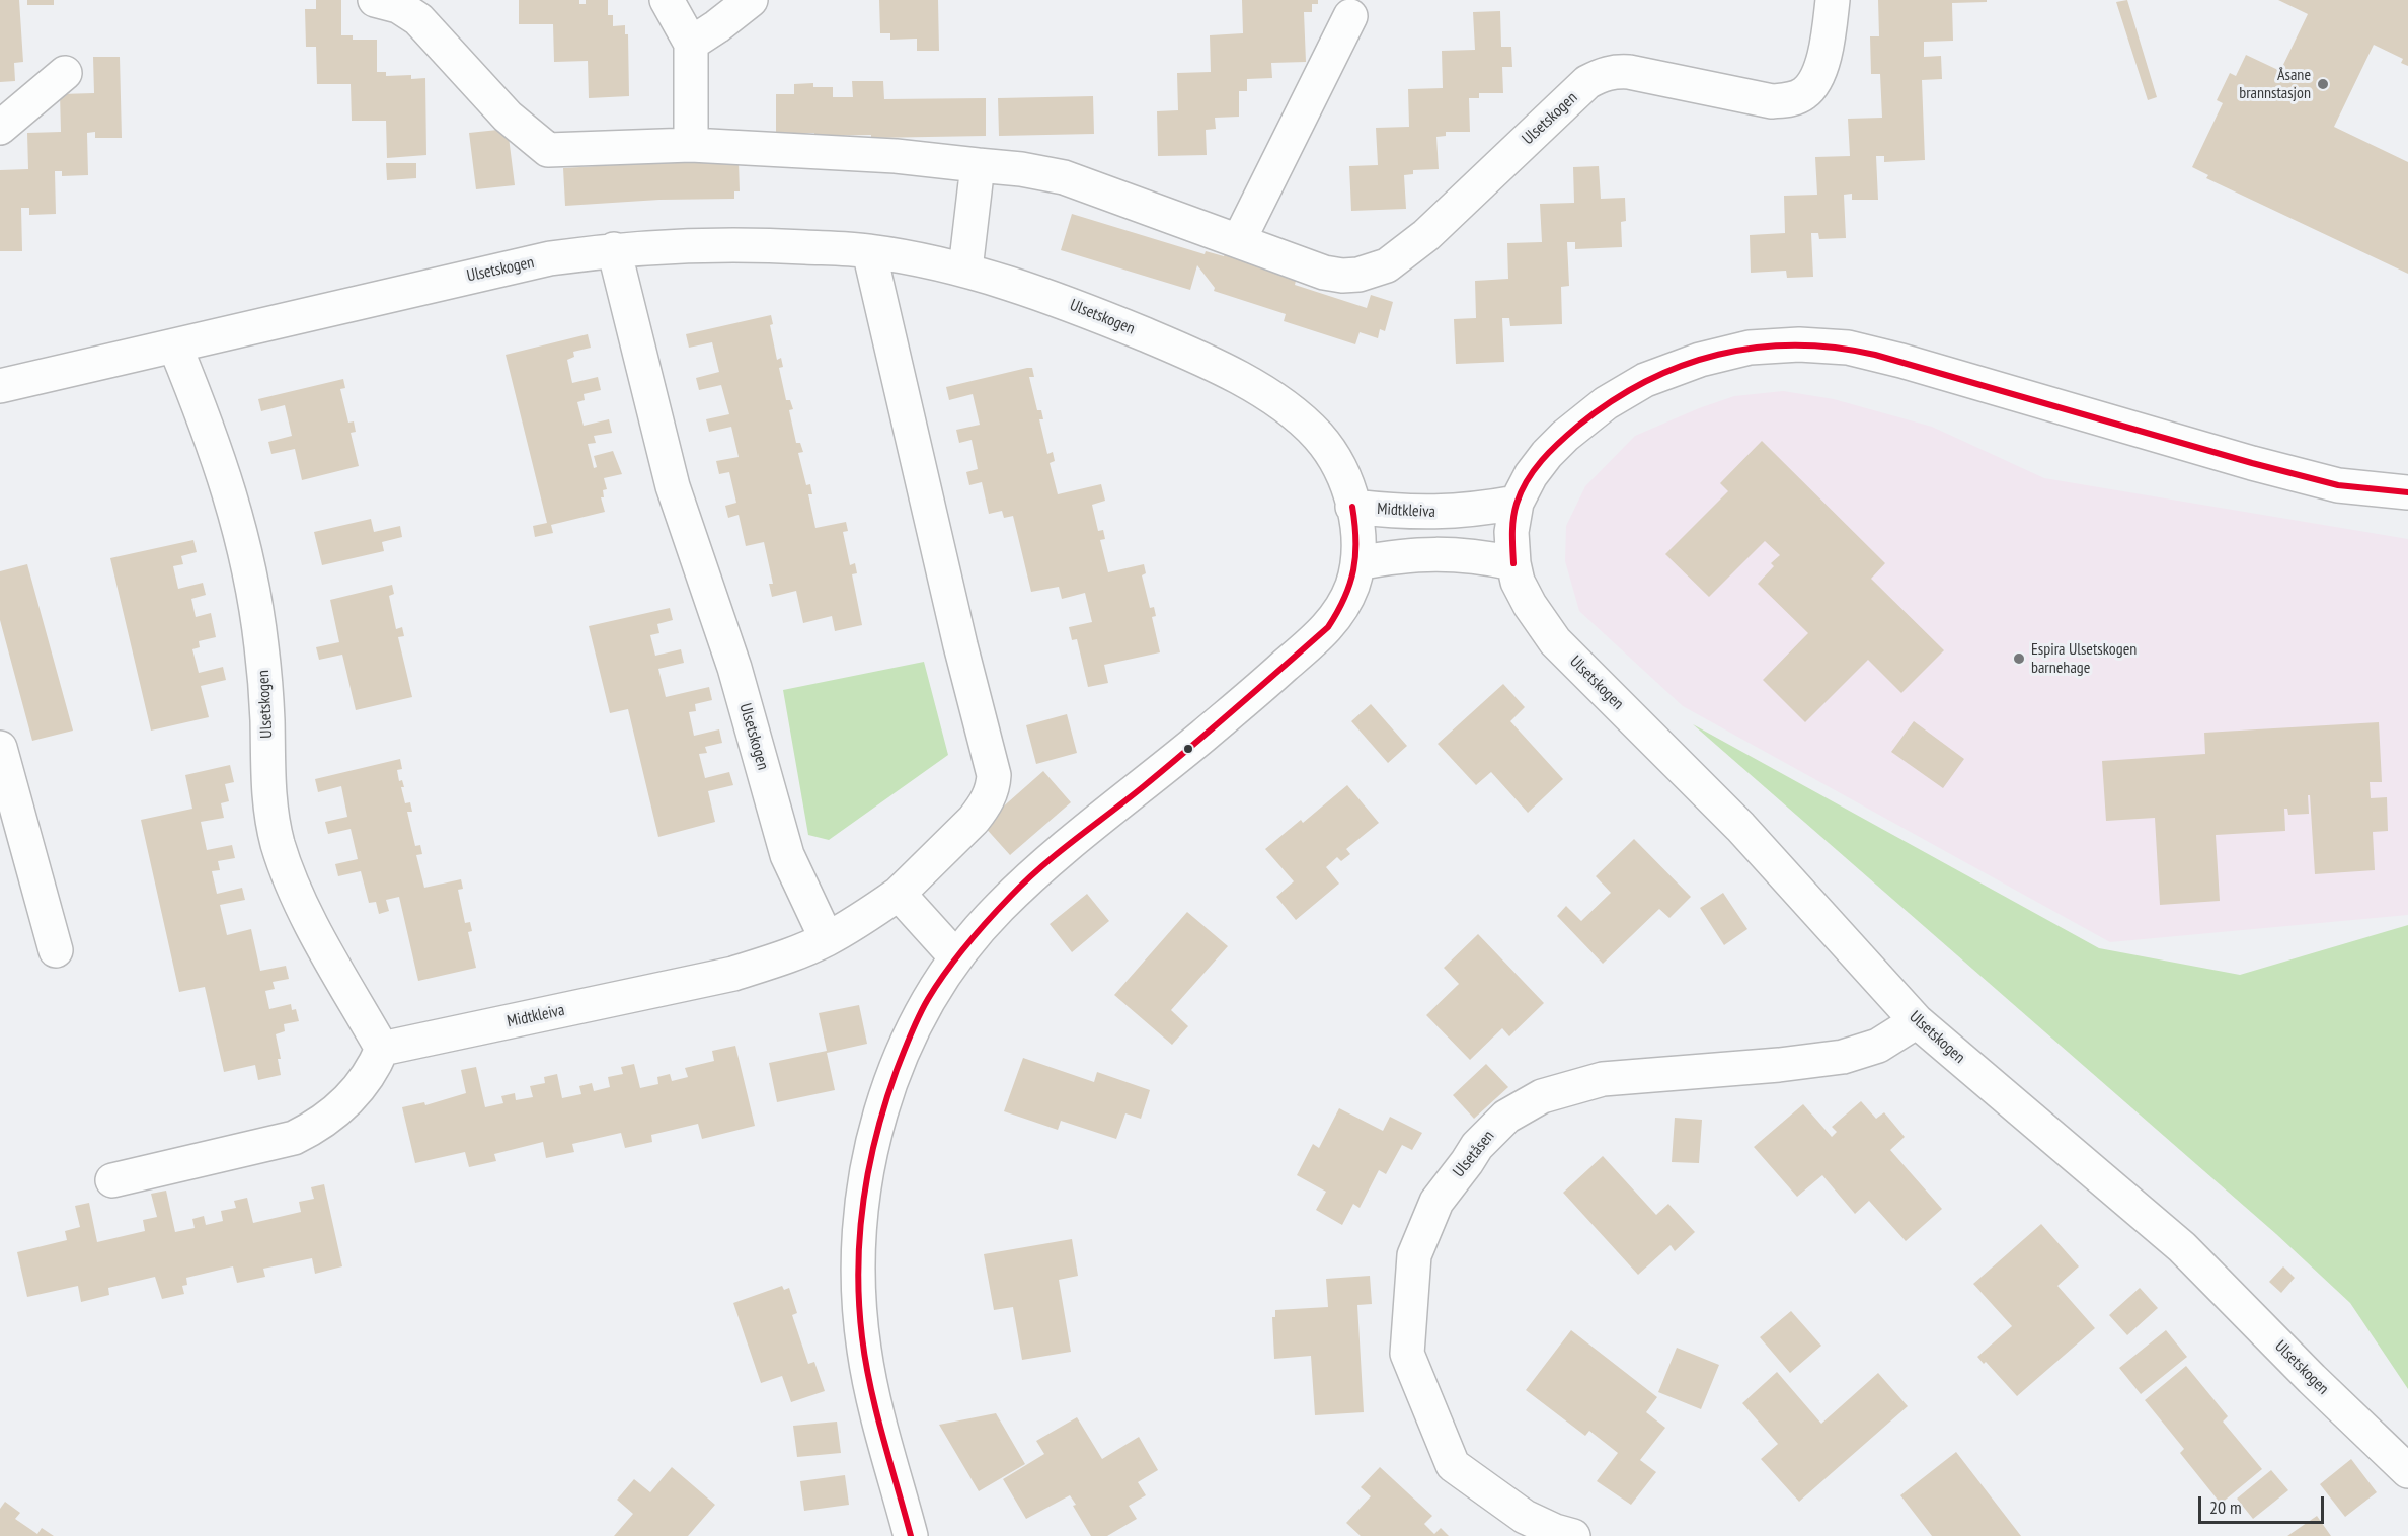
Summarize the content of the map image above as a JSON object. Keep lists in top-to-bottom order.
{
  "streets": {
    "street": ["Ulsetskogen", "Midtkleiva", "Ulsetåsen"]
  },
  "crossings": [
    ["Ulsetskogen", "Midtkleiva"],
    ["Ulsetskogen", "Ulsetåsen"]
  ],
  "places": ["Åsane brannstasjon", "Espira Ulsetskogen barnehage"],
  "scale_bar": "20 m"
}
